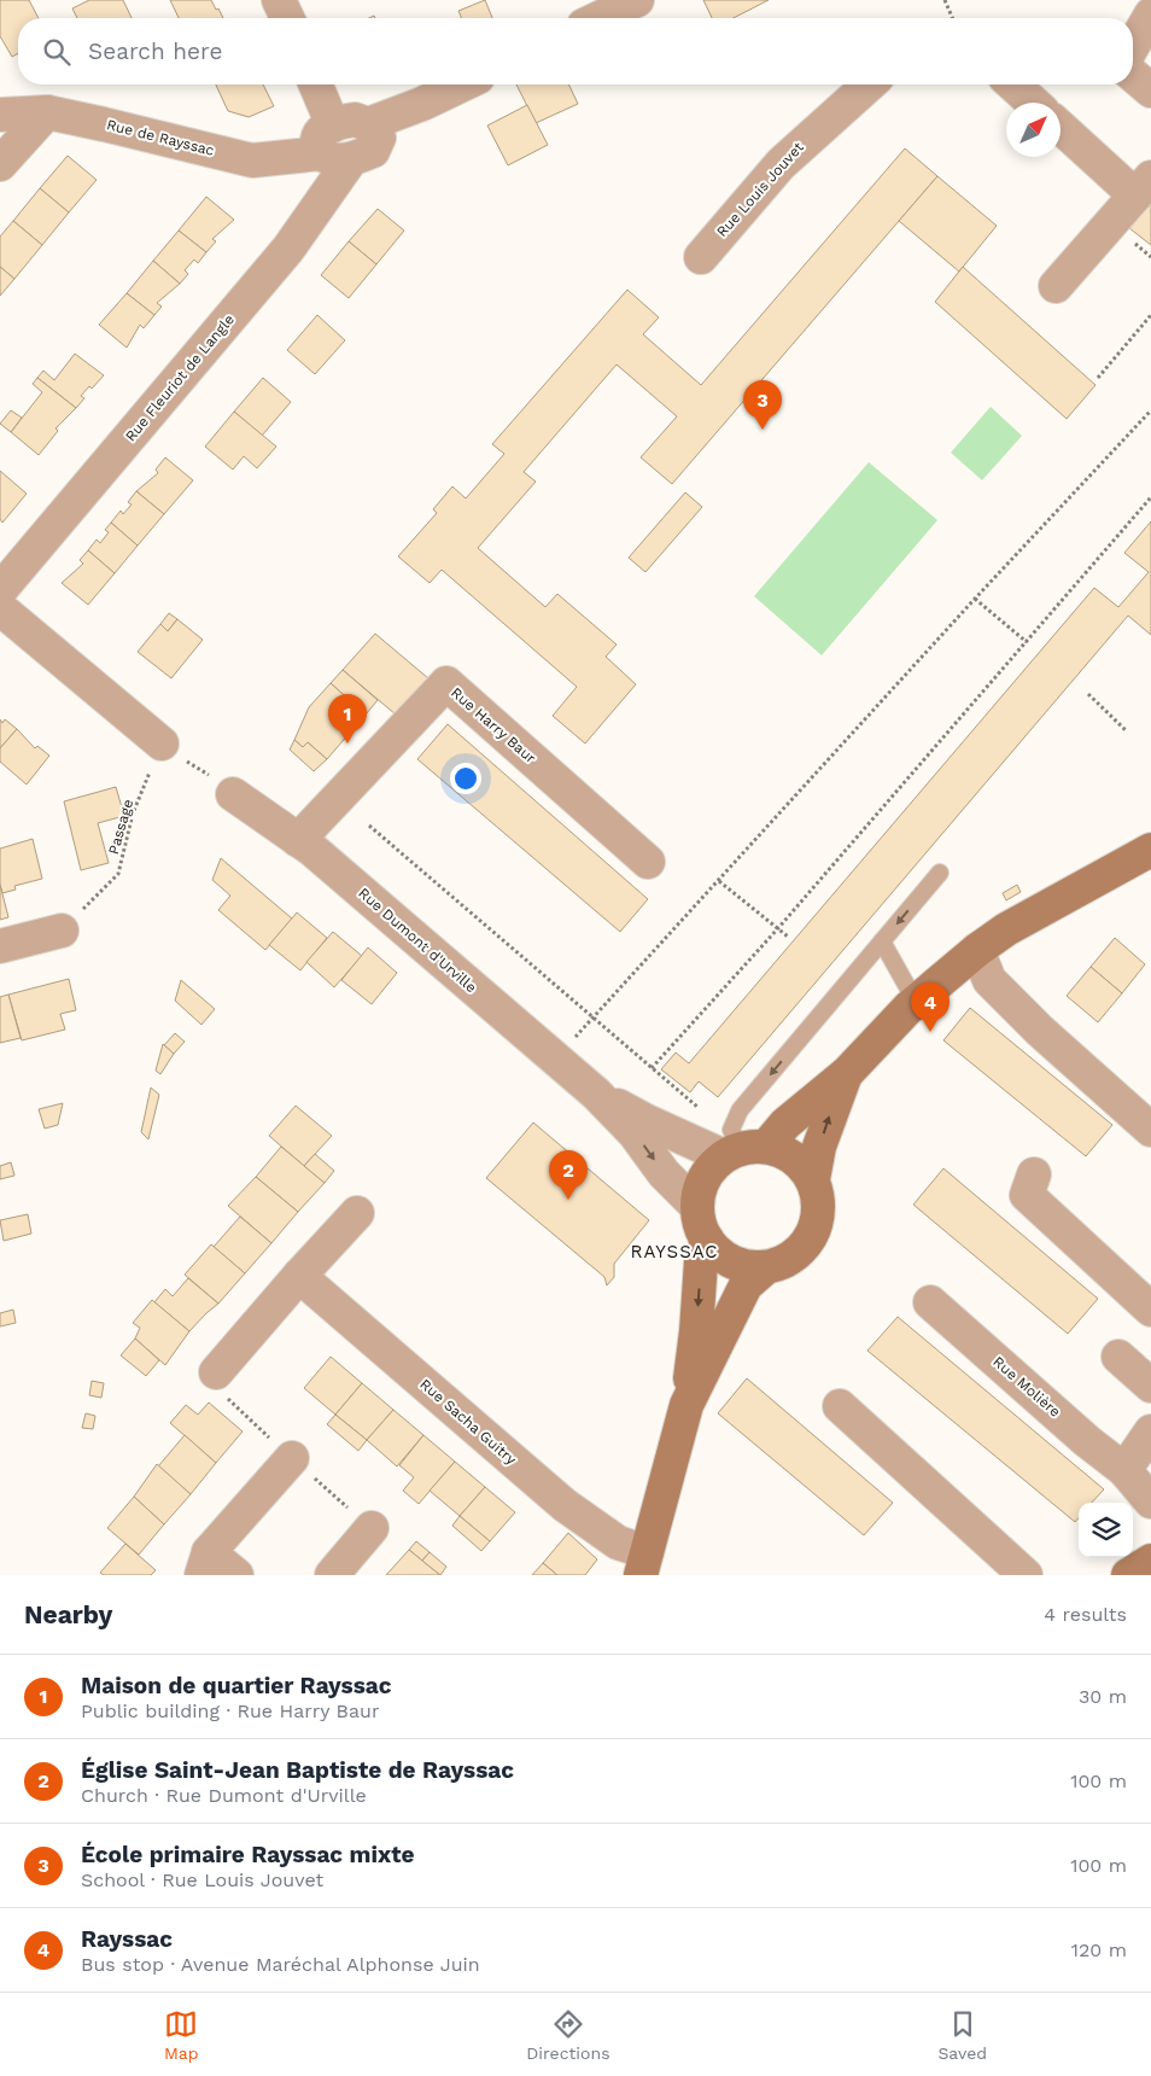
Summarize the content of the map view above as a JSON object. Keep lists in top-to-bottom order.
{
  "streets": {
    "street": [
      "Rue de Rayssac",
      "Rue Louis Jouvet",
      "Rue Fleuriot de Langle",
      "Rue Harry Baur",
      "Rue Dumont d'Urville",
      "Rue Molière",
      "Rue Sacha Guitry"
    ],
    "path": ["Passage"]
  },
  "crossings": [
    ["Rue de Rayssac", "Rue Fleuriot de Langle"],
    ["Rue Harry Baur", "Rue Dumont d'Urville"]
  ],
  "districts": ["RAYSSAC"],
  "north": "top right",
  "page": {
    "search": "Search here",
    "pins": [
      "3",
      "1",
      "4",
      "2"
    ],
    "heading": ["Nearby", "4 results"],
    "list": [
      {
        "mark": "1",
        "name": "Maison de quartier Rayssac",
        "note": "Public building · Rue Harry Baur",
        "value": "30 m"
      },
      {
        "mark": "2",
        "name": "Église Saint-Jean Baptiste de Rayssac",
        "note": "Church · Rue Dumont d'Urville",
        "value": "100 m"
      },
      {
        "mark": "3",
        "name": "École primaire Rayssac mixte",
        "note": "School · Rue Louis Jouvet",
        "value": "100 m"
      },
      {
        "mark": "4",
        "name": "Rayssac",
        "note": "Bus stop · Avenue Maréchal Alphonse Juin",
        "value": "120 m"
      }
    ],
    "nav": ["Map", "Directions", "Saved"]
  }
}
